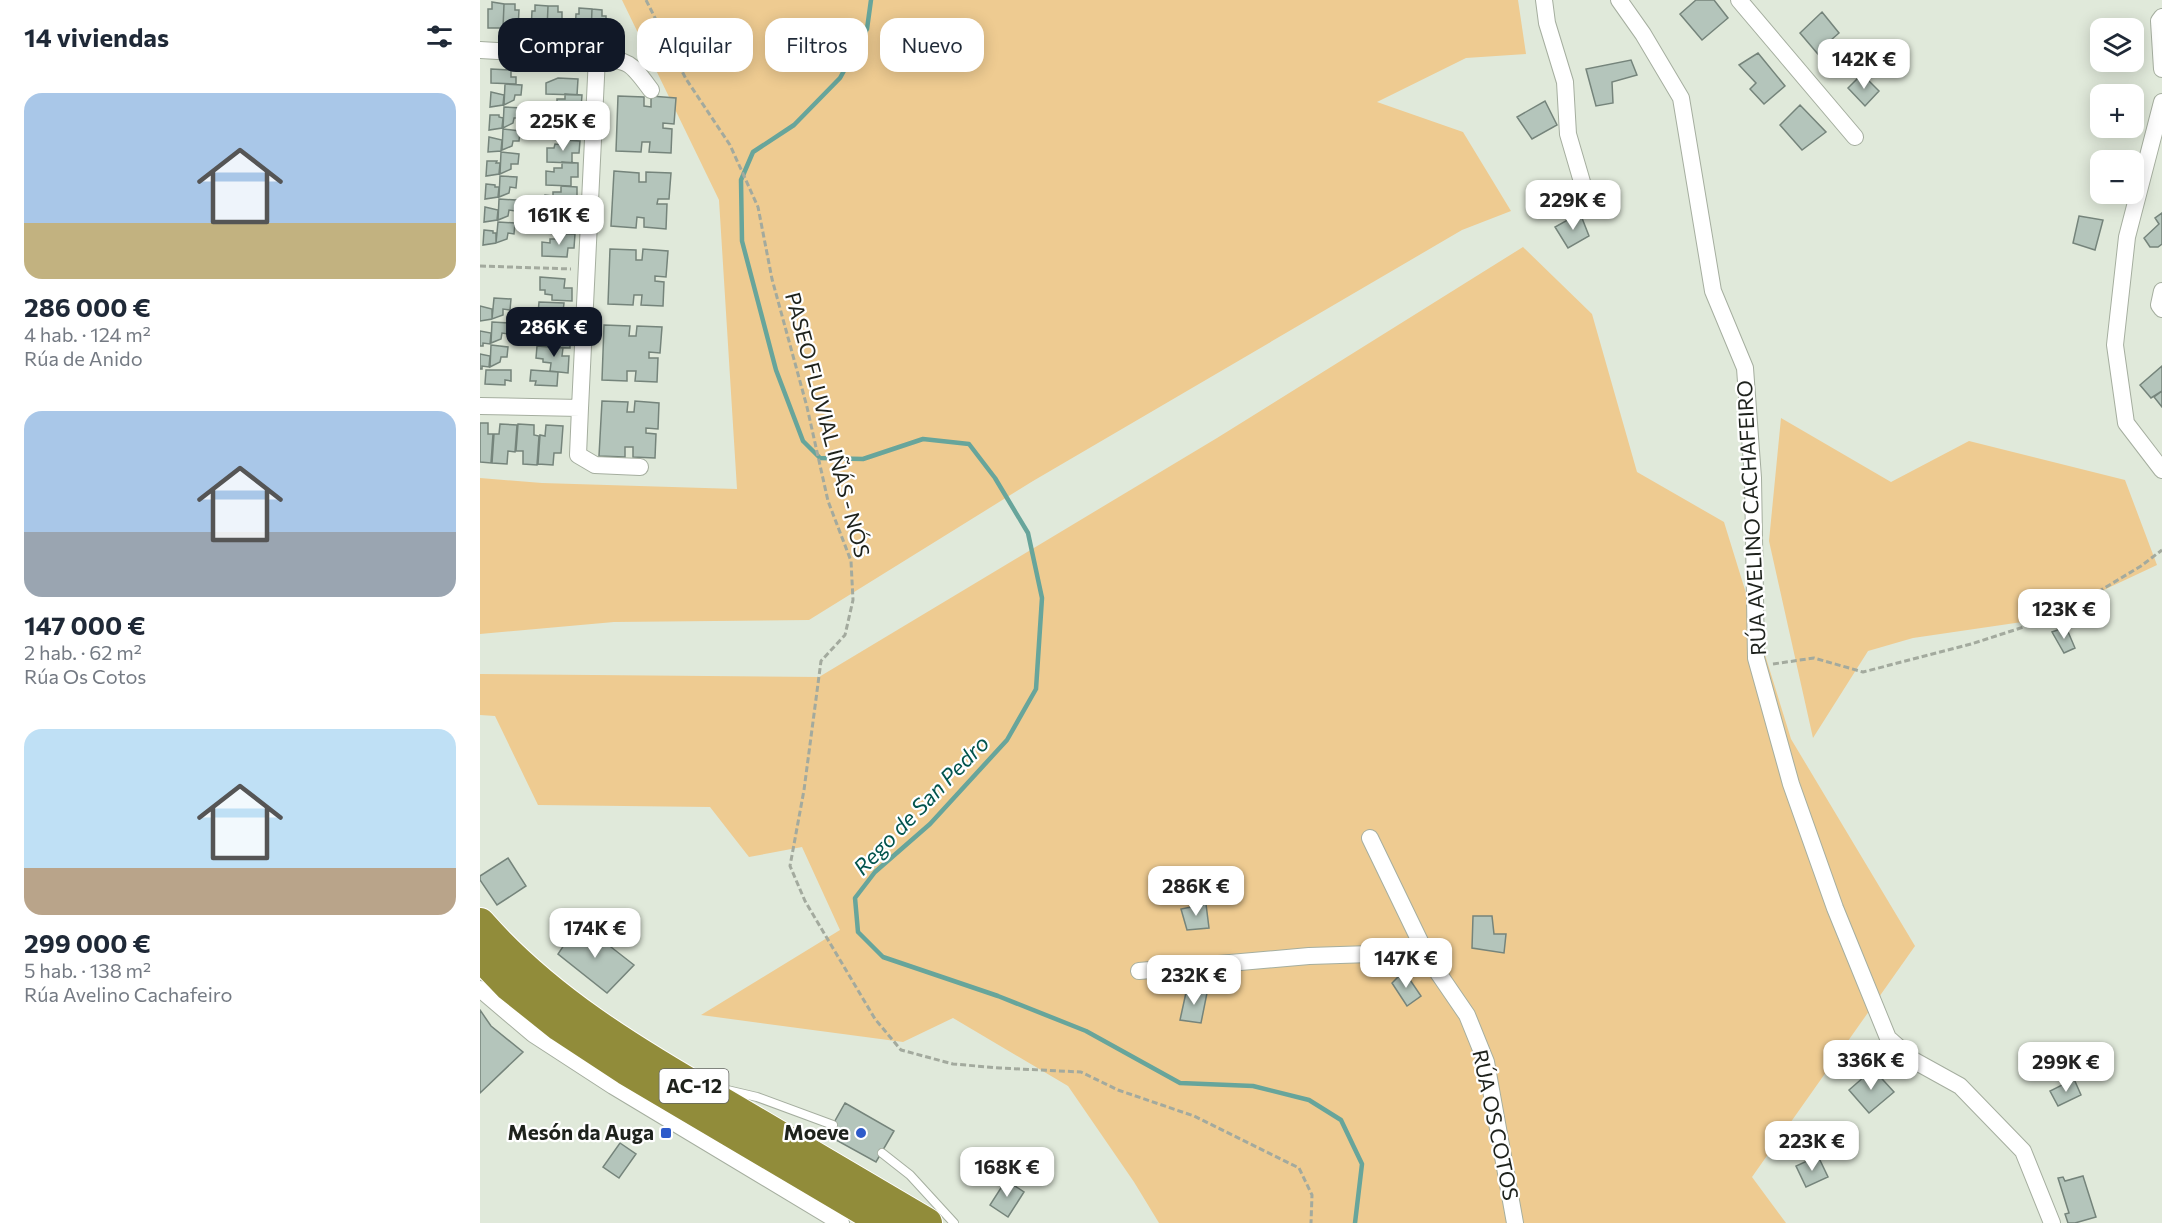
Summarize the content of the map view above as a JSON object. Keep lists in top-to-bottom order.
{
  "streets": {
    "highway": ["AC-12"],
    "street": ["RÚA AVELINO CACHAFEIRO", "RÚA OS COTOS"],
    "path": ["PASEO FLUVIAL IÑÁS - NÓS"]
  },
  "water": ["Rego de San Pedro"],
  "places": {
    "transit": ["Mesón da Auga"],
    "other": ["Moeve"]
  },
  "page": {
    "heading": "14 viviendas",
    "map_buttons": ["+", "−"],
    "chip": [
      "Comprar",
      "Alquilar",
      "Filtros",
      "Nuevo"
    ],
    "price": [
      "142K €",
      "225K €",
      "229K €",
      "161K €",
      "286K €",
      "123K €",
      "286K €",
      "174K €",
      "147K €",
      "232K €",
      "336K €",
      "299K €",
      "223K €",
      "168K €"
    ],
    "list": [
      {
        "name": "286 000 €",
        "note": "4 hab. · 124 m² · Rúa de Anido"
      },
      {
        "name": "147 000 €",
        "note": "2 hab. · 62 m² · Rúa Os Cotos"
      },
      {
        "name": "299 000 €",
        "note": "5 hab. · 138 m² · Rúa Avelino Cachafeiro"
      }
    ]
  }
}
